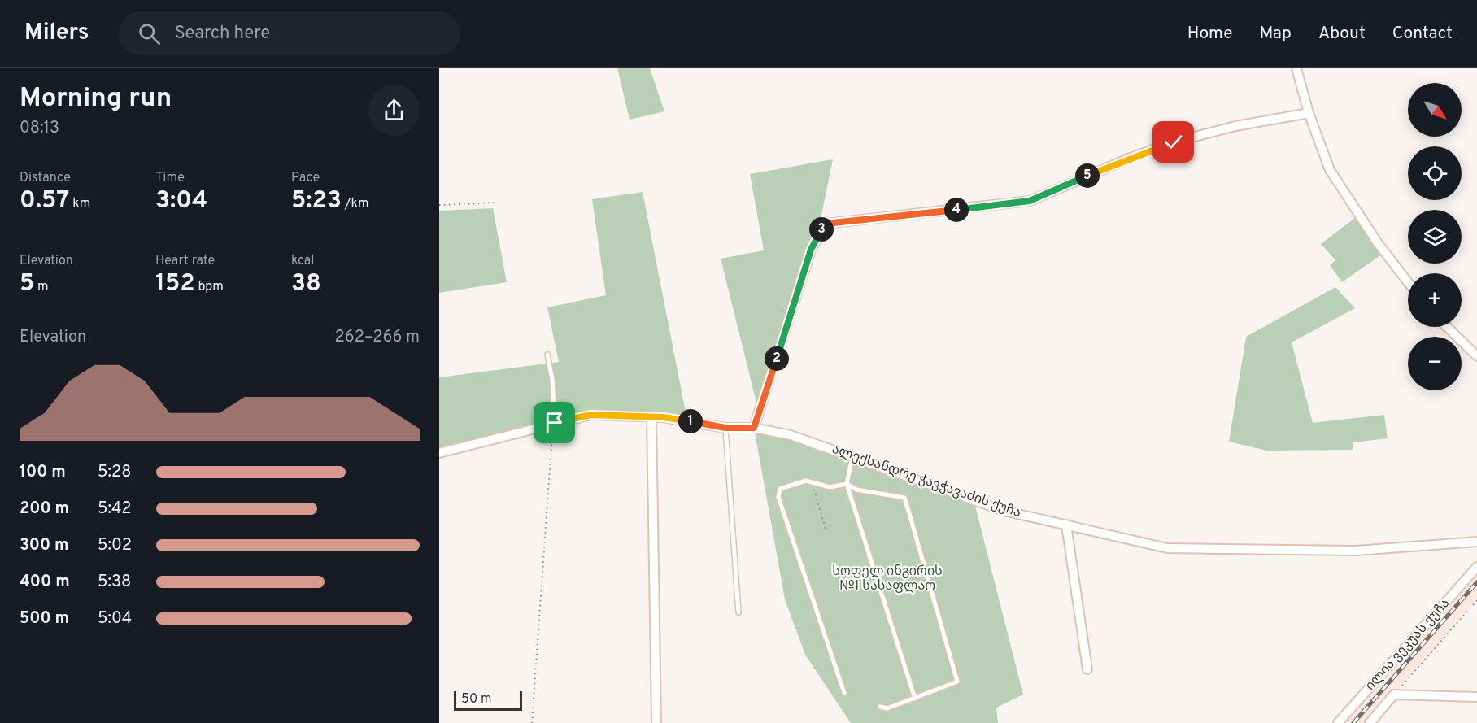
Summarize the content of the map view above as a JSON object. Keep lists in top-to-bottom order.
{
  "streets": {
    "street": ["ალექსანდრე ჭავჭავაძის ქუჩა", "ილია ვეკუას ქუჩა"]
  },
  "parks": ["სოფელ ინგირის №1 სასაფლაო"],
  "scale_bar": "50 m",
  "north": "bottom right",
  "page": {
    "header": "Milers",
    "search": "Search here",
    "nav": [
      "Home",
      "Map",
      "About",
      "Contact"
    ],
    "heading": ["Morning run", "08:13"],
    "map_buttons": ["+", "−"],
    "stats": [
      ["Distance", "0.57 km"],
      ["Time", "3:04"],
      ["Pace", "5:23 /km"],
      ["Elevation", "5 m"],
      ["Heart rate", "152 bpm"],
      ["kcal", "38"]
    ],
    "pins": [
      "5",
      "4",
      "3",
      "2",
      "1"
    ],
    "chart": ["Elevation", "262–266 m"],
    "list": [
      {
        "name": "100 m",
        "note": "5:28"
      },
      {
        "name": "200 m",
        "note": "5:42"
      },
      {
        "name": "300 m",
        "note": "5:02"
      },
      {
        "name": "400 m",
        "note": "5:38"
      },
      {
        "name": "500 m",
        "note": "5:04"
      }
    ],
    "scale": "50 m"
  }
}
